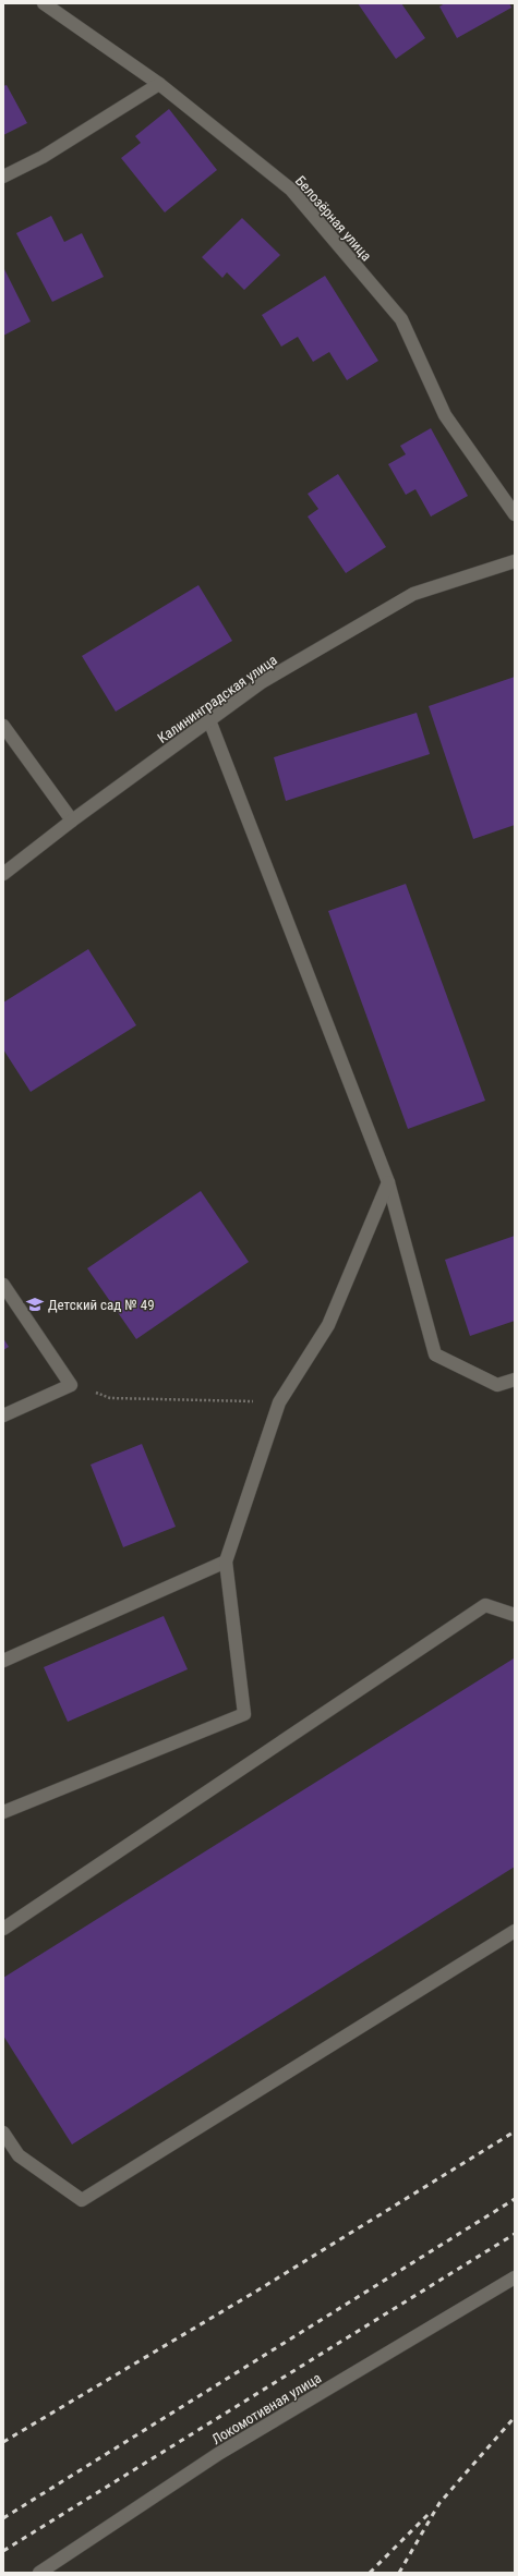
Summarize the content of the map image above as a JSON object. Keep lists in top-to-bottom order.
{
  "streets": {
    "street": ["Белозёрная улица", "Калининградская улица", "Локомотивная улица"]
  },
  "places": {
    "school or university": ["Детский сад № 49"]
  }
}
